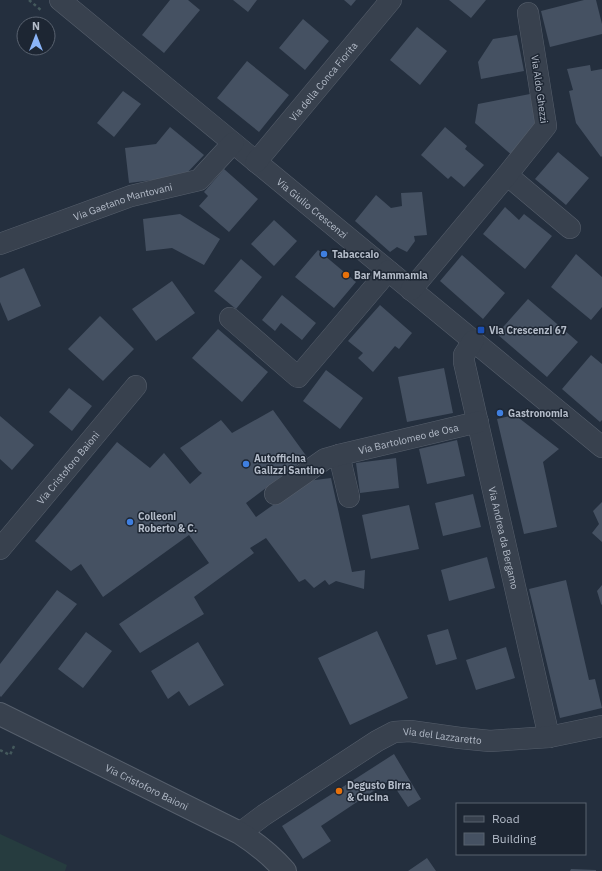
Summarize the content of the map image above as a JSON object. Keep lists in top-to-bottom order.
{
  "streets": {
    "street": [
      "Via della Conca Fiorita",
      "Via Aldo Ghezzi",
      "Via Gaetano Mantovani",
      "Via Giulio Crescenzi",
      "Via Bartolomeo de Osa",
      "Via Cristoforo Baioni",
      "Via Andrea da Bergamo",
      "Via del Lazzaretto"
    ]
  },
  "crossings": [
    ["Via della Conca Fiorita", "Via Giulio Crescenzi"],
    ["Via Aldo Ghezzi", "Via Giulio Crescenzi"],
    ["Via Gaetano Mantovani", "Via Giulio Crescenzi"],
    ["Via Giulio Crescenzi", "Via Andrea da Bergamo"],
    ["Via Bartolomeo de Osa", "Via Andrea da Bergamo"],
    ["Via Cristoforo Baioni", "Via del Lazzaretto"],
    ["Via Andrea da Bergamo", "Via del Lazzaretto"]
  ],
  "places": {
    "other": [
      "Tabaccaio",
      "Bar Mammamia",
      "Gastronomia",
      "Autofficina Galizzi Santino",
      "Colleoni Roberto & C.",
      "Degusto Birra & Cucina"
    ],
    "transit": ["Via Crescenzi 67"]
  },
  "legend": ["Road", "Building"],
  "north": "top"
}
